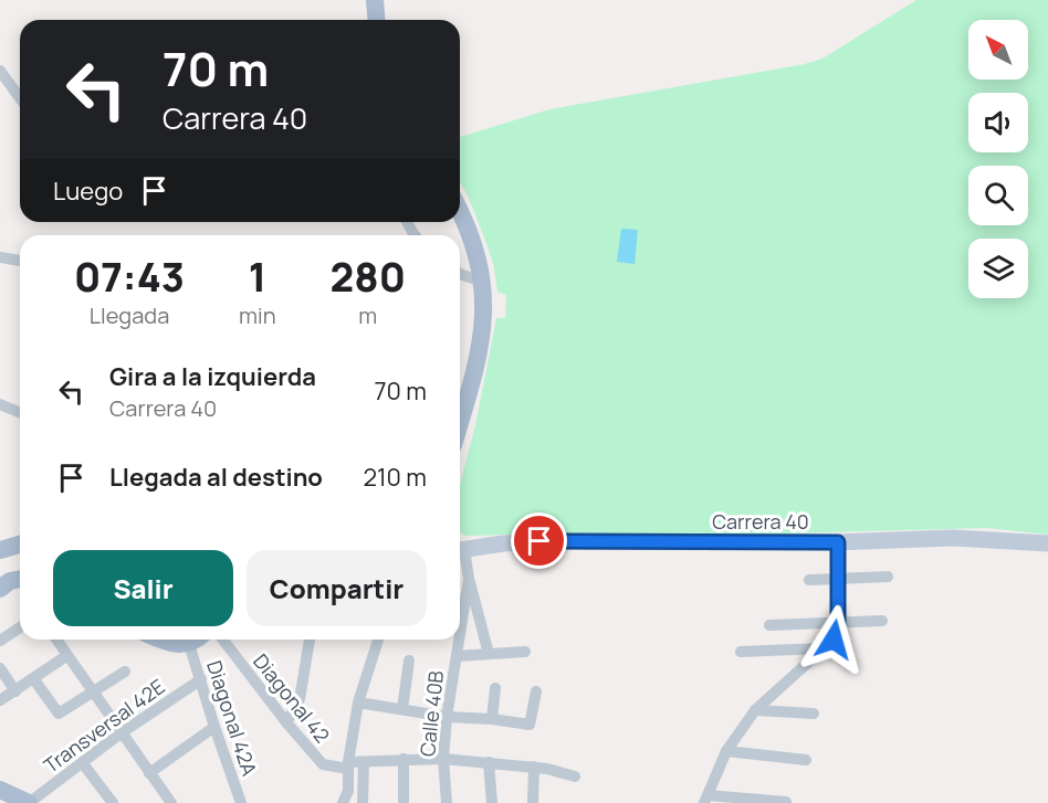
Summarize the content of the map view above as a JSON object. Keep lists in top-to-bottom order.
{
  "streets": {
    "main road": ["Carrera 40"],
    "street": [
      "Diagonal 42",
      "Calle 40B",
      "Diagonal 42A",
      "Transversal 42E"
    ]
  },
  "crossings": [
    ["Carrera 40", "Calle 40B"],
    ["Diagonal 42", "Calle 40B"],
    ["Diagonal 42A", "Transversal 42E"]
  ],
  "north": "top left",
  "page": {
    "turn": ["70 m", "Carrera 40"],
    "then": "Luego",
    "eta": [
      "07:43",
      "Llegada",
      "1",
      "min",
      "280",
      "m"
    ],
    "list": [
      {
        "name": "Gira a la izquierda",
        "note": "Carrera 40",
        "value": "70 m"
      },
      {
        "name": "Llegada al destino",
        "value": "210 m"
      }
    ],
    "buttons": ["Salir", "Compartir"]
  }
}
